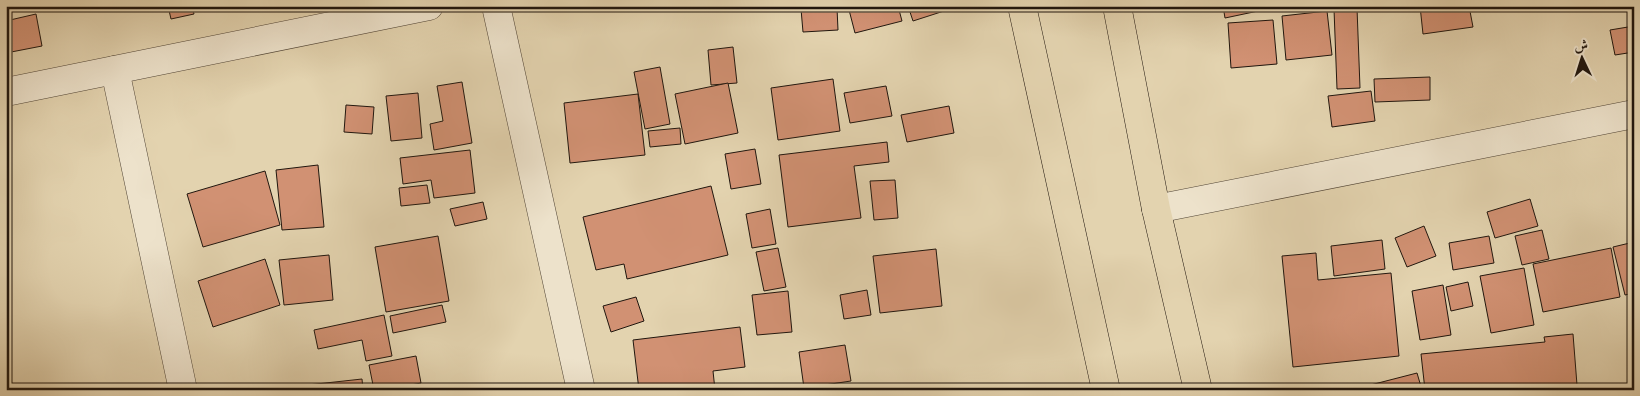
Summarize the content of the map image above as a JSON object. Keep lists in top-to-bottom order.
{
  "north": "top"
}
